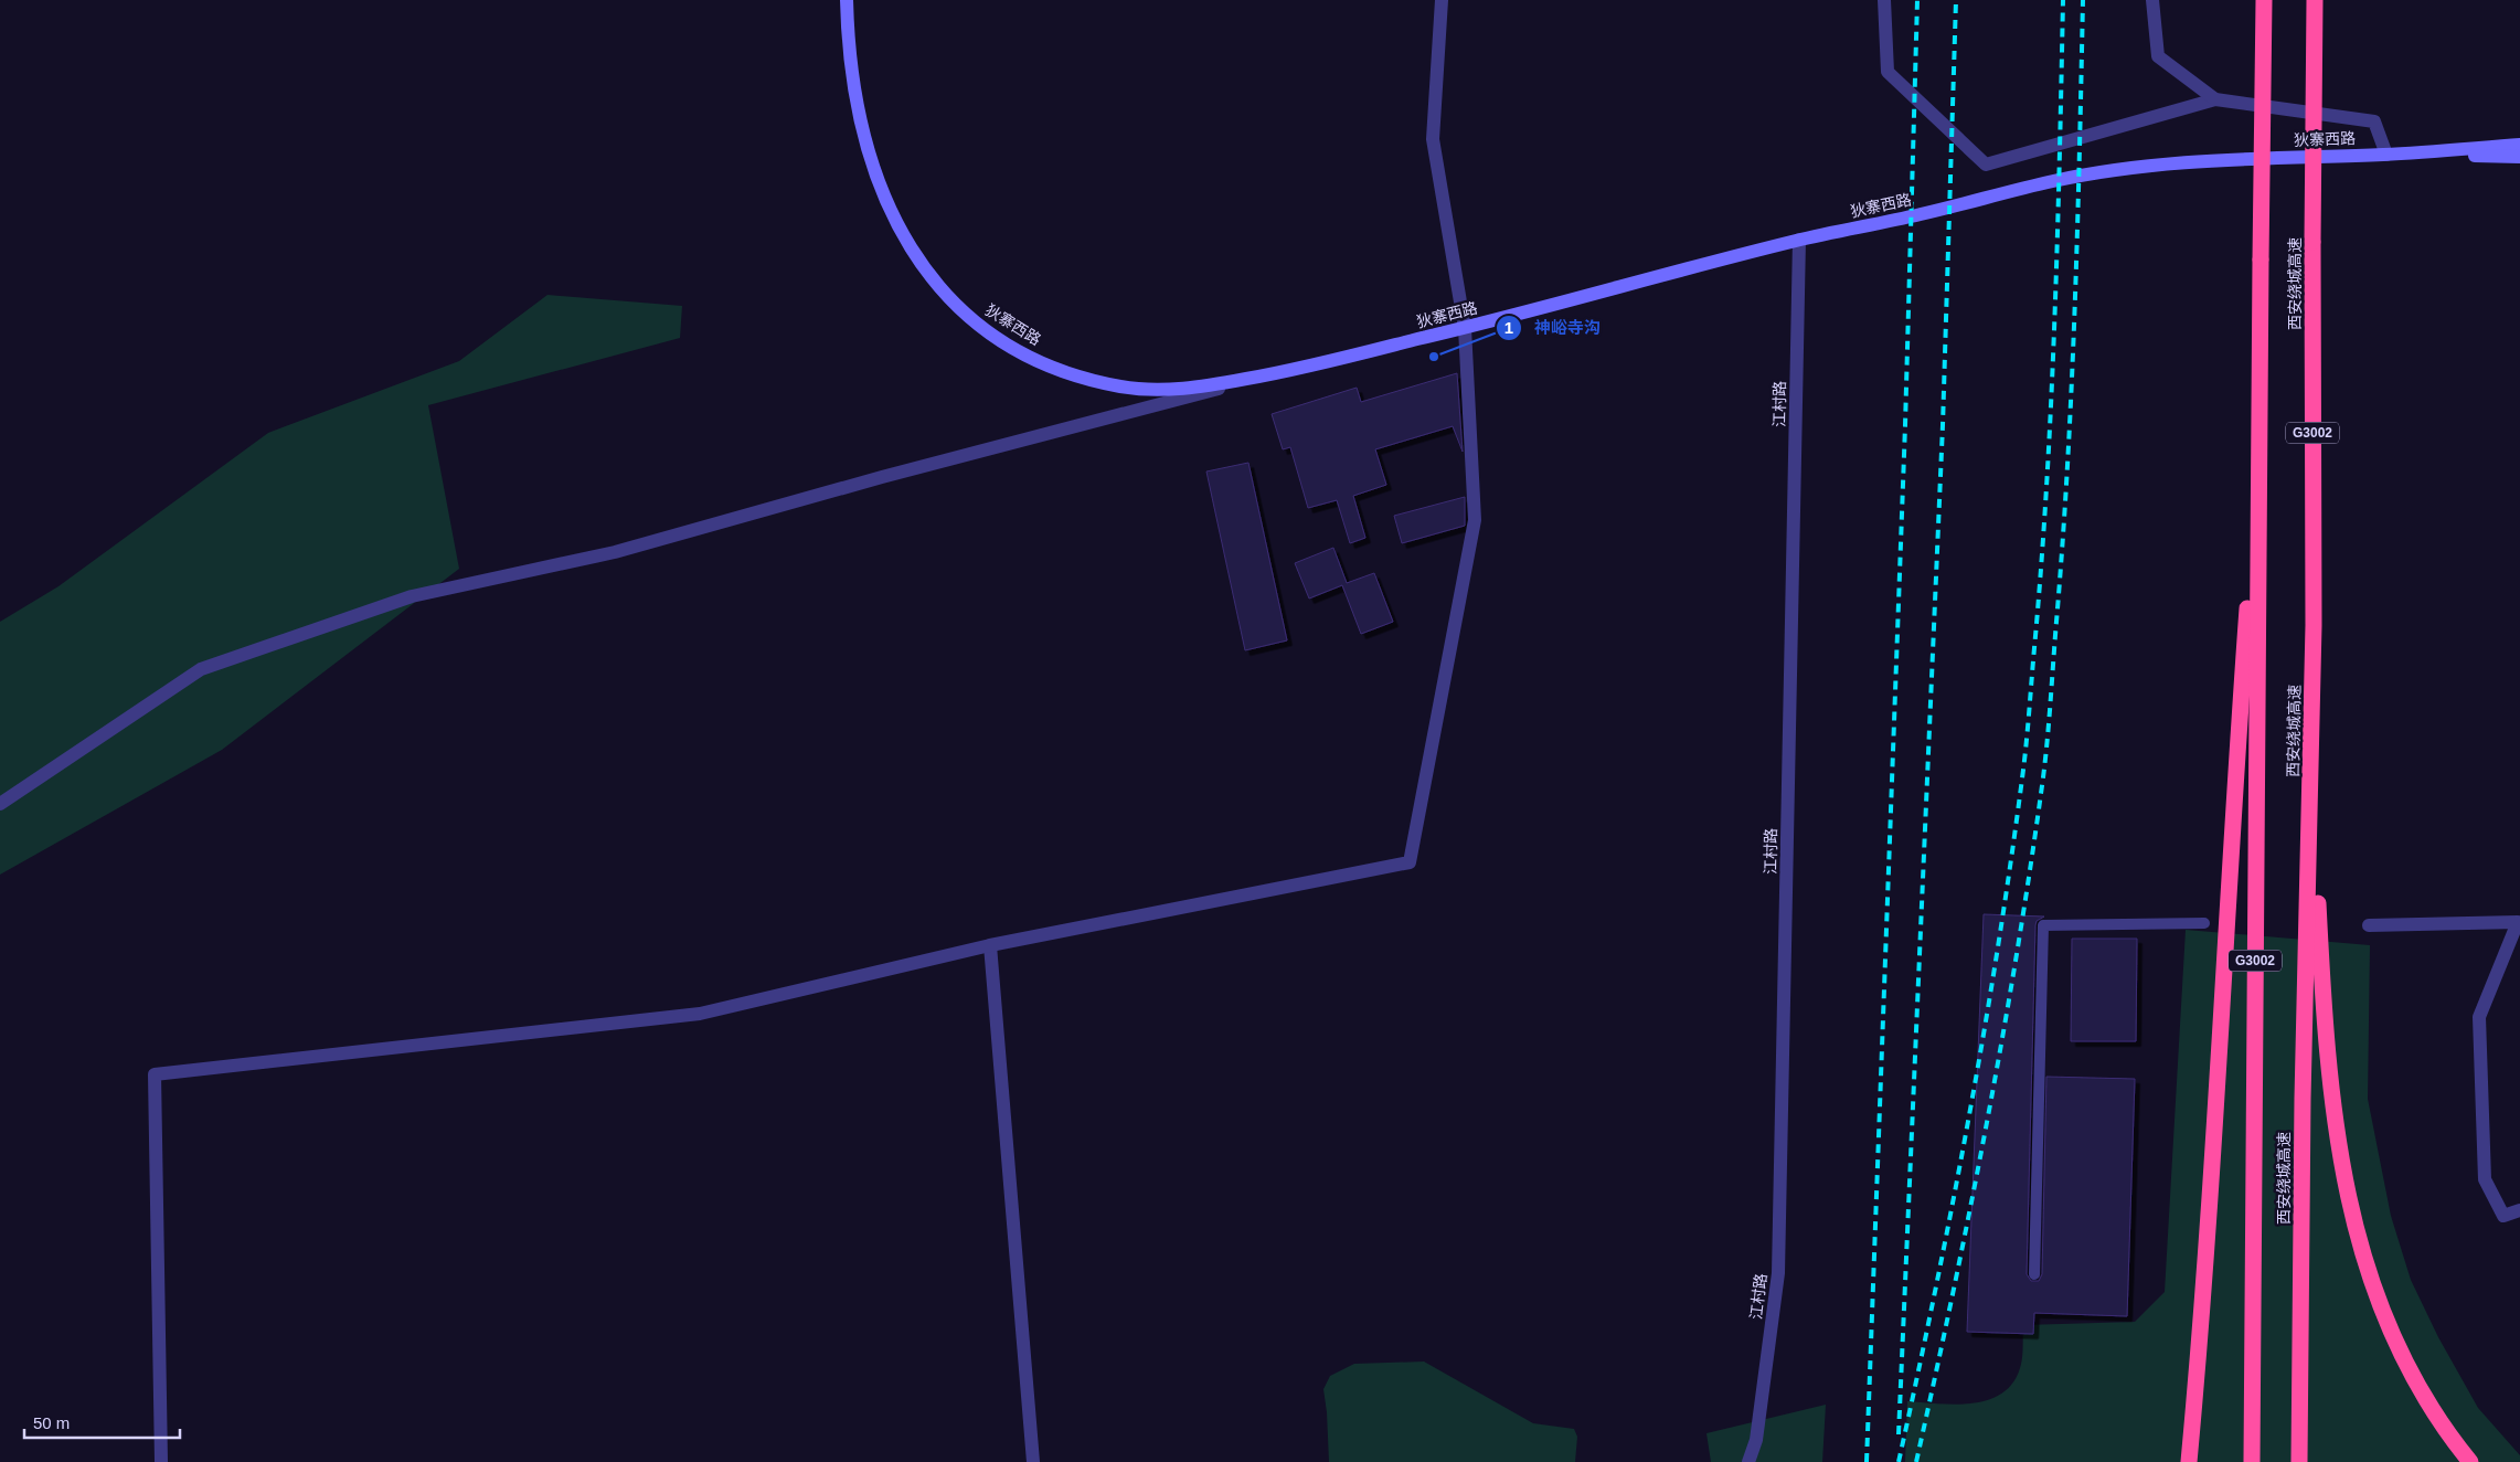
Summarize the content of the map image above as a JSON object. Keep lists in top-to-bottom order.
{
  "streets": {
    "highway": ["西安绕城高速", "G3002"],
    "main road": ["狄寨西路"],
    "street": ["江村路"]
  },
  "crossings": [
    ["狄寨西路", "江村路"]
  ],
  "places": ["神峪寺沟"],
  "scale_bar": "50 m"
}
